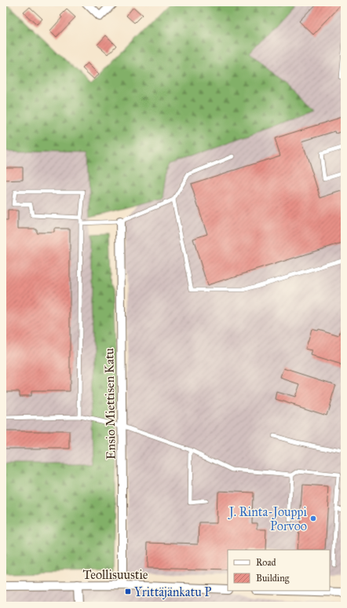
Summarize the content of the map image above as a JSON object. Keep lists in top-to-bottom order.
{
  "streets": {
    "street": ["Ensio Miettisen Katu", "Teollisuustie"]
  },
  "crossings": [
    ["Ensio Miettisen Katu", "Teollisuustie"]
  ],
  "places": {
    "other": ["J. Rinta-Jouppi Porvoo"],
    "transit": ["Yrittäjänkatu P"]
  },
  "legend": ["Road", "Building"]
}
